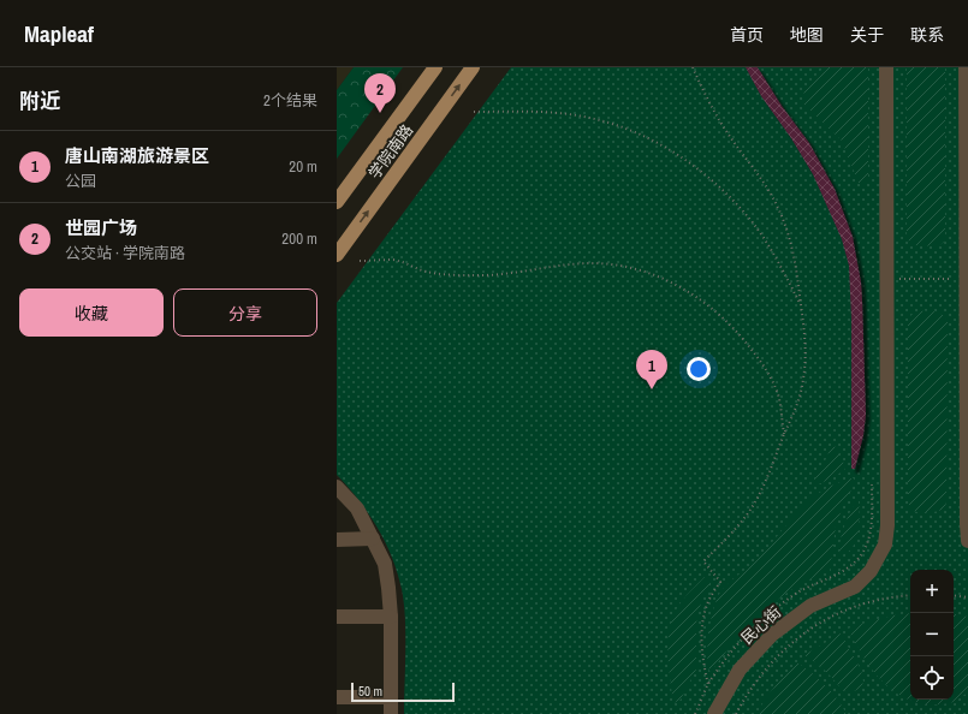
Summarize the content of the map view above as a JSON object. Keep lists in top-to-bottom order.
{
  "streets": {
    "main road": ["学院南路"],
    "street": ["民心街"]
  },
  "scale_bar": "50 m",
  "page": {
    "header": "Mapleaf",
    "nav": [
      "首页",
      "地图",
      "关于",
      "联系"
    ],
    "heading": ["附近", "2个结果"],
    "pins": ["2", "1"],
    "list": [
      {
        "mark": "1",
        "name": "唐山南湖旅游景区",
        "note": "公园",
        "value": "20 m"
      },
      {
        "mark": "2",
        "name": "世园广场",
        "note": "公交站 · 学院南路",
        "value": "200 m"
      }
    ],
    "buttons": ["收藏", "分享"],
    "map_buttons": ["+", "−"],
    "scale": "50 m"
  }
}
